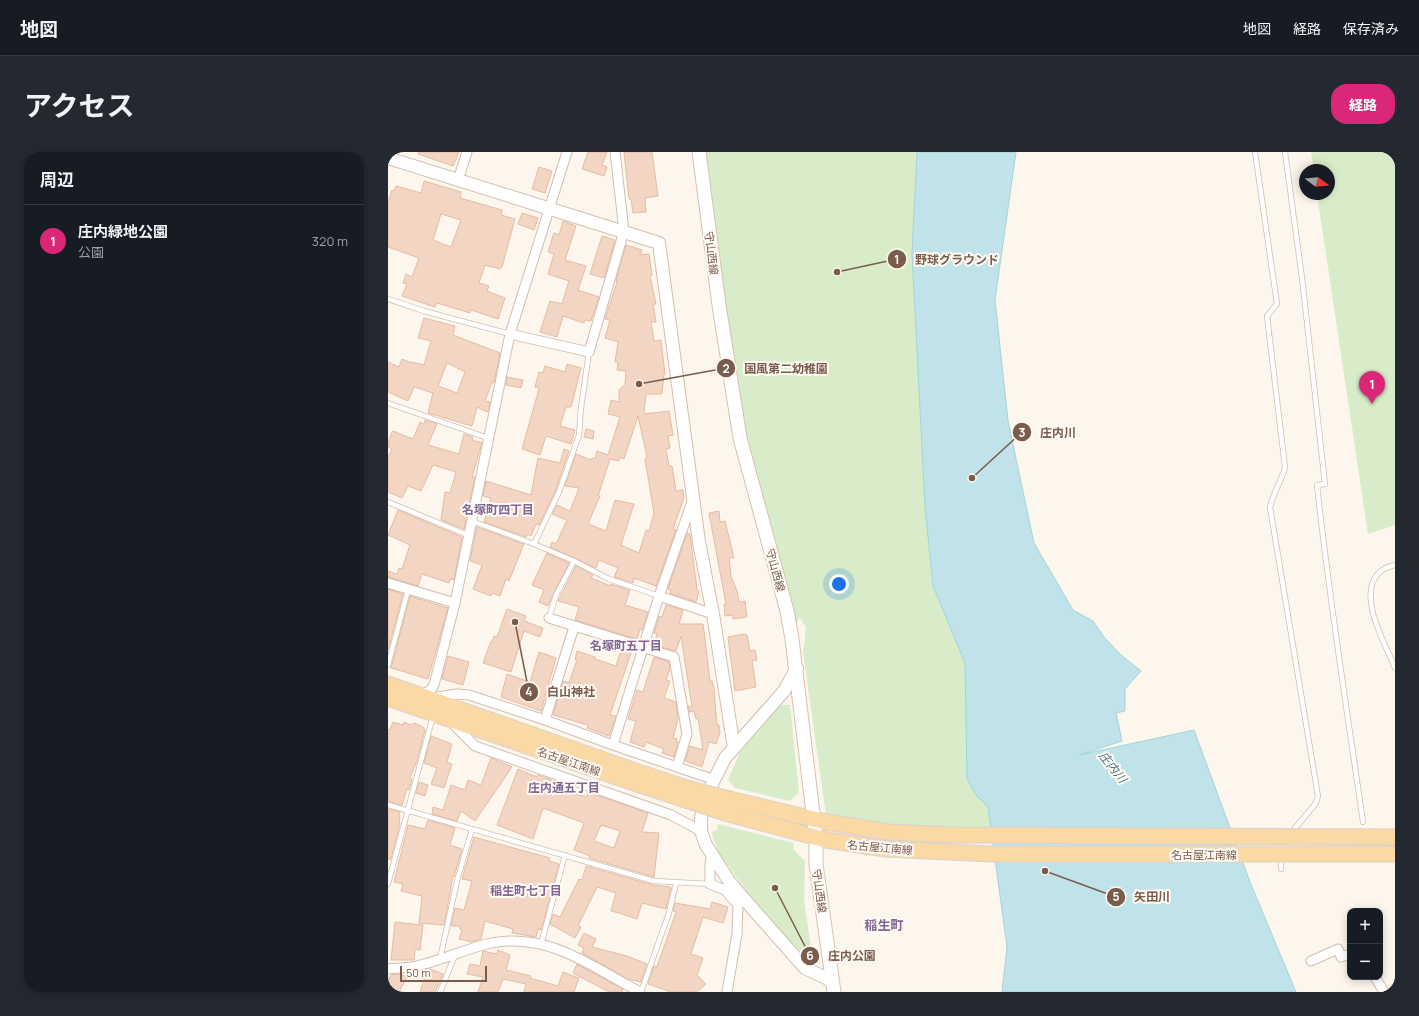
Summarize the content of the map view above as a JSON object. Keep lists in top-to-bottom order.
{
  "streets": {
    "main road": ["守山西線", "名古屋江南線"]
  },
  "crossings": [
    ["守山西線", "名古屋江南線"]
  ],
  "districts": [
    "名塚町四丁目",
    "名塚町五丁目",
    "庄内通五丁目",
    "稲生町七丁目",
    "稲生町"
  ],
  "water": ["庄内川"],
  "places": [
    "野球グラウンド",
    "国風第二幼稚園",
    "庄内川",
    "白山神社",
    "矢田川",
    "庄内公園"
  ],
  "scale_bar": "50 m",
  "north": "right",
  "page": {
    "header": "地図",
    "nav": ["地図", "経路", "保存済み"],
    "title": "アクセス",
    "buttons": "経路",
    "heading": "周辺",
    "list": [
      {
        "mark": "1",
        "name": "庄内緑地公園",
        "note": "公園",
        "value": "320 m"
      }
    ],
    "pins": "1",
    "map_buttons": ["+", "−"],
    "scale": "50 m"
  }
}
